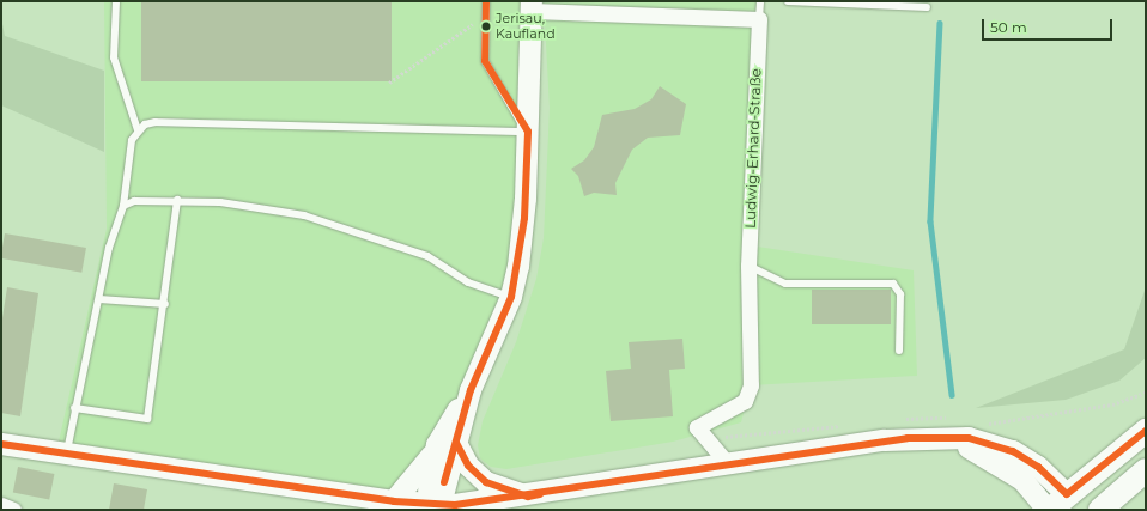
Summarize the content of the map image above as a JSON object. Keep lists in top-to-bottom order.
{
  "streets": {
    "street": ["Ludwig-Erhard-Straße"]
  },
  "places": ["Jerisau, Kaufland"],
  "scale_bar": "50 m"
}
